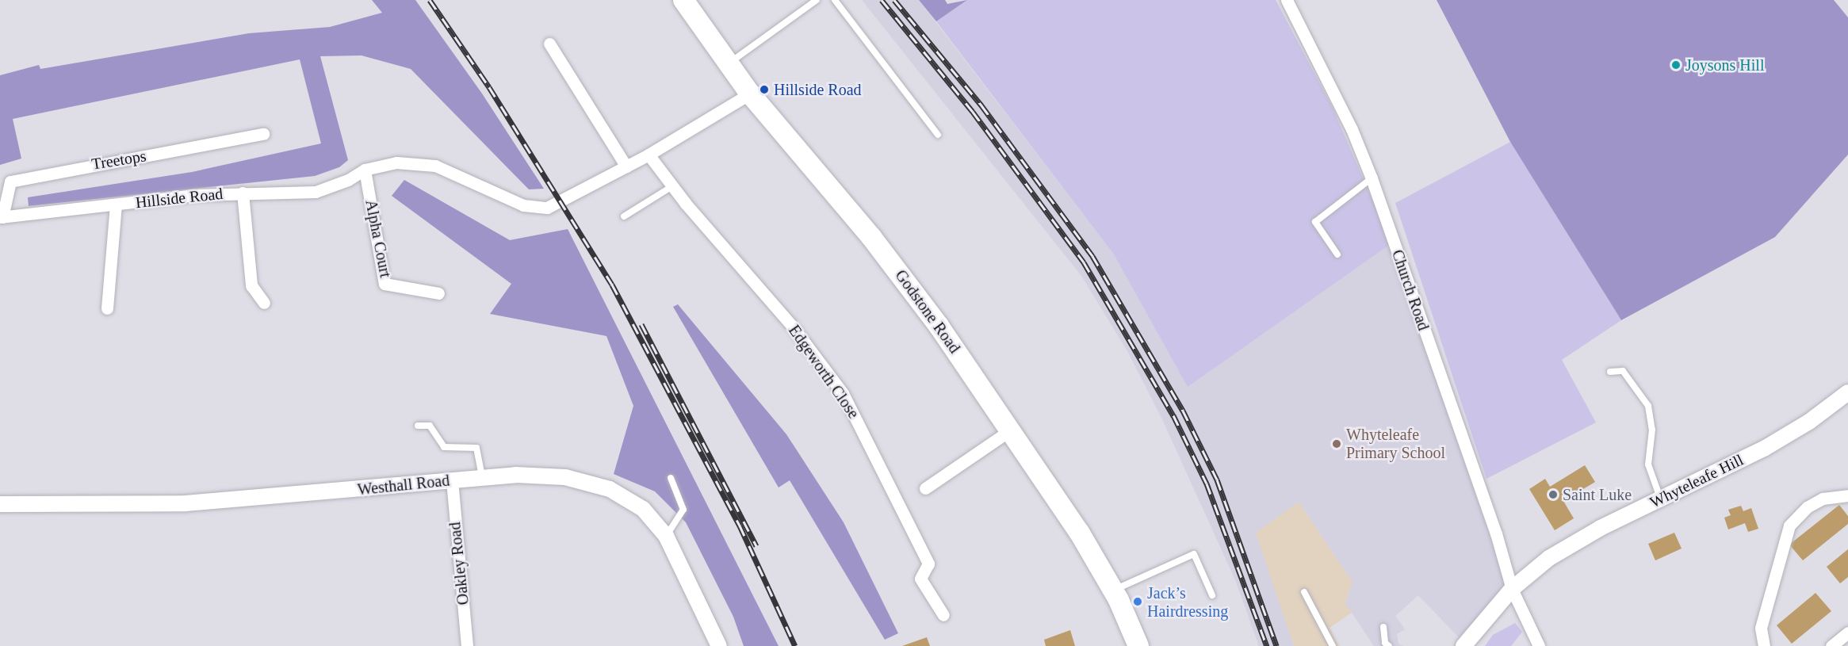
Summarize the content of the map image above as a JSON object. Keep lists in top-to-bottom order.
{
  "streets": {
    "highway": ["Godstone Road"],
    "street": [
      "Treetops",
      "Hillside Road",
      "Alpha Court",
      "Church Road",
      "Edgeworth Close",
      "Whyteleafe Hill",
      "Westhall Road",
      "Oakley Road"
    ]
  },
  "crossings": [
    ["Treetops", "Hillside Road"],
    ["Hillside Road", "Alpha Court"],
    ["Hillside Road", "Godstone Road"],
    ["Hillside Road", "Edgeworth Close"],
    ["Church Road", "Whyteleafe Hill"],
    ["Westhall Road", "Oakley Road"]
  ],
  "places": [
    "Joysons Hill",
    "Hillside Road",
    "Whyteleafe Primary School",
    "Saint Luke",
    "Jack’s Hairdressing"
  ]
}
